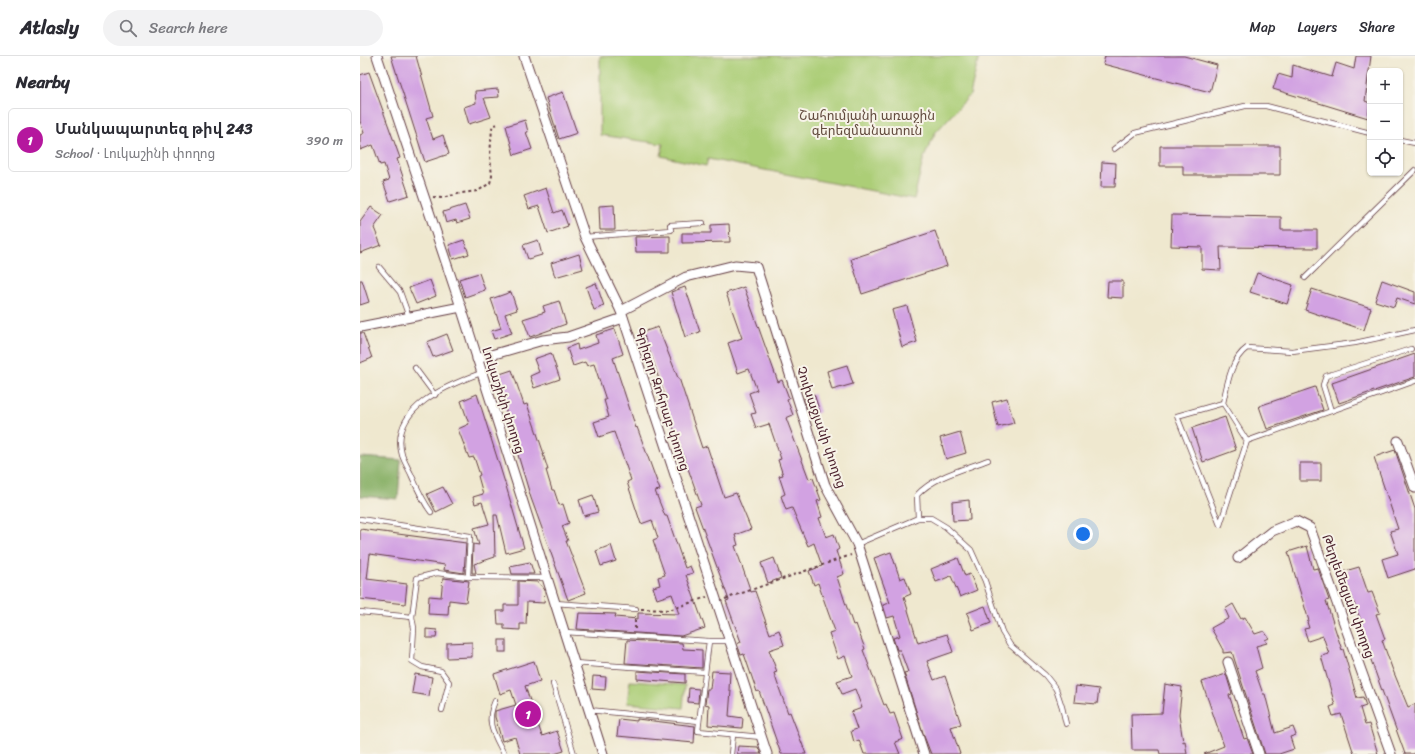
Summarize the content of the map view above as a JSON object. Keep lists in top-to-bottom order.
{
  "streets": {
    "street": [
      "Գրիգոր Զոհրաբ փողոց",
      "Լուկաշինի փողոց",
      "Չուխաջյանի փողոց",
      "Թերլեմեզյան փողոց"
    ]
  },
  "crossings": [
    ["Գրիգոր Զոհրաբ փողոց", "Չուխաջյանի փողոց"],
    ["Լուկաշինի փողոց", "Չուխաջյանի փողոց"]
  ],
  "parks": ["Շահումյանի առաջին գերեզմանատուն"],
  "page": {
    "header": "Atlasly",
    "search": "Search here",
    "nav": ["Map", "Layers", "Share"],
    "heading": "Nearby",
    "map_buttons": ["+", "−"],
    "list": [
      {
        "mark": "1",
        "name": "Մանկապարտեզ թիվ 243",
        "note": "School · Լուկաշինի փողոց",
        "value": "390 m"
      }
    ],
    "pins": "1"
  }
}
